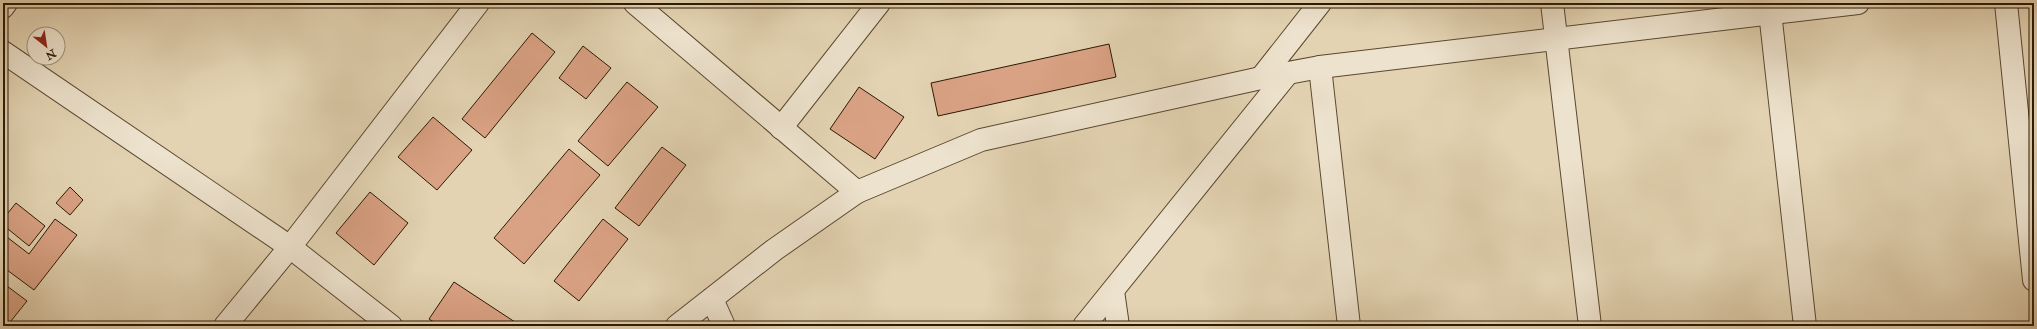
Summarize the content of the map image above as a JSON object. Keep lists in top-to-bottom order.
{
  "north": "bottom right"
}
